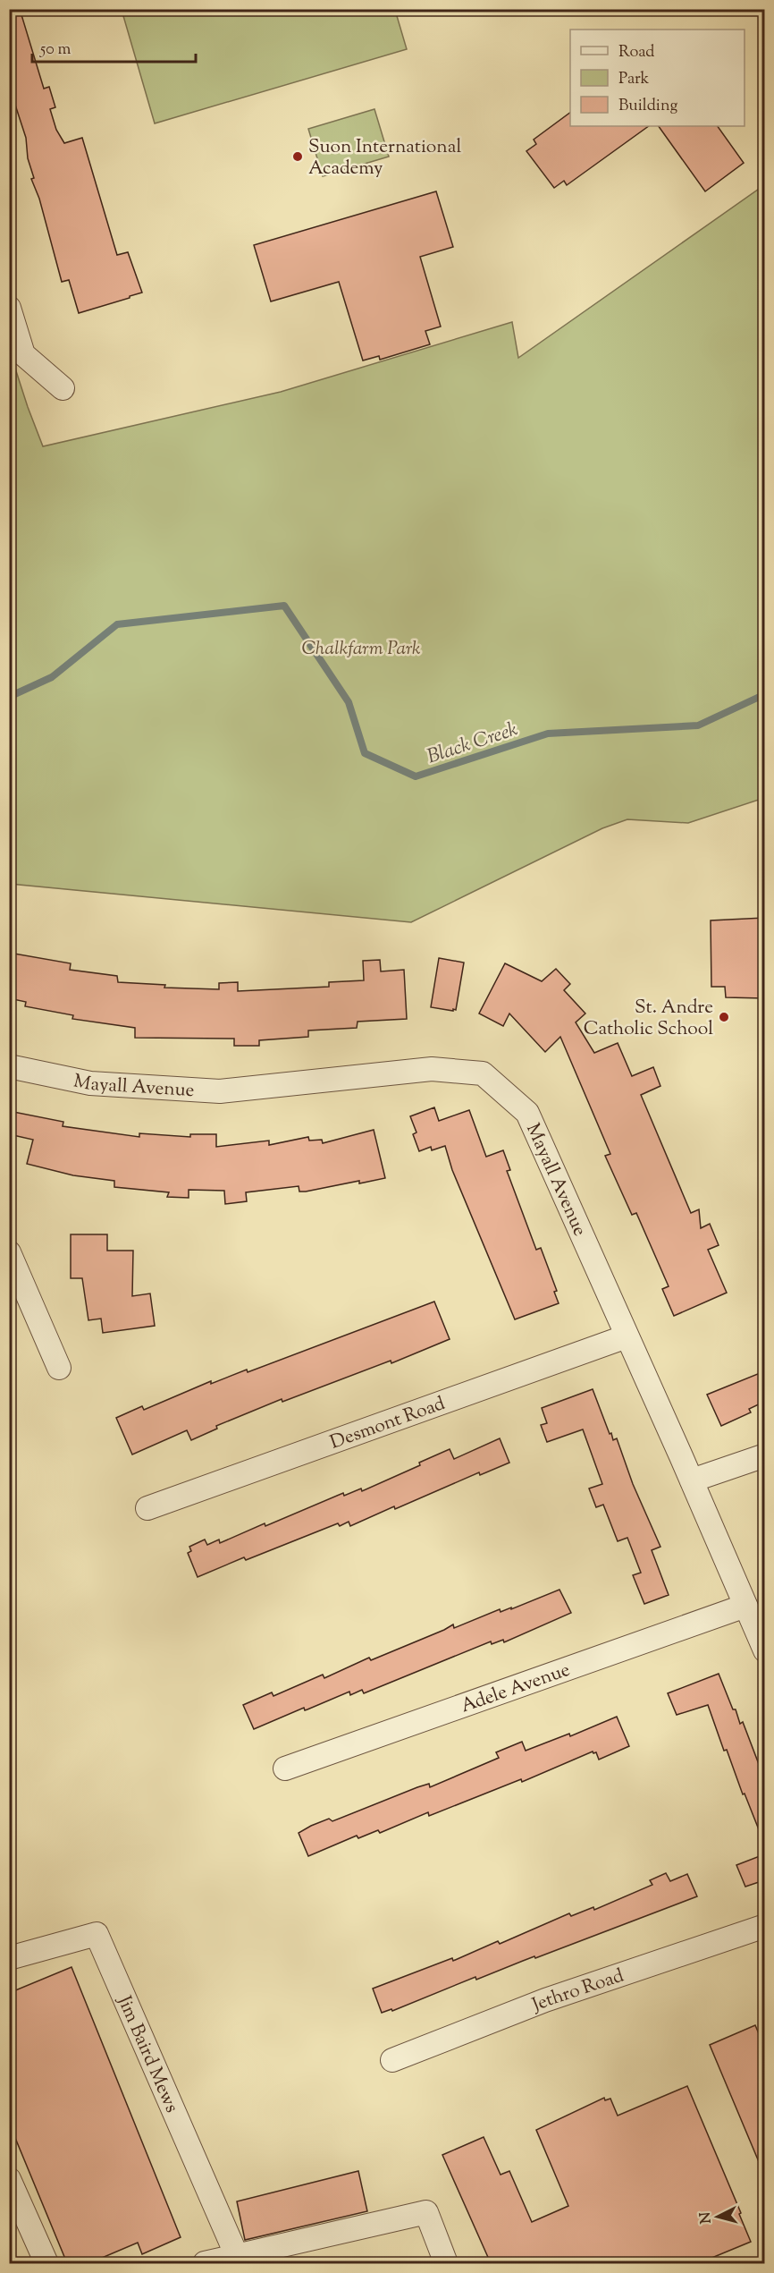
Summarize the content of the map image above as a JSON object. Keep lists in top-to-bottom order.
{
  "streets": {
    "street": [
      "Mayall Avenue",
      "Desmont Road",
      "Adele Avenue",
      "Jethro Road",
      "Jim Baird Mews"
    ]
  },
  "crossings": [
    ["Mayall Avenue", "Desmont Road"],
    ["Mayall Avenue", "Adele Avenue"]
  ],
  "water": ["Black Creek"],
  "parks": ["Chalkfarm Park"],
  "places": ["Suon International Academy", "St. Andre Catholic School"],
  "legend": ["Road", "Park", "Building"],
  "scale_bar": "50 m",
  "north": "left"
}
